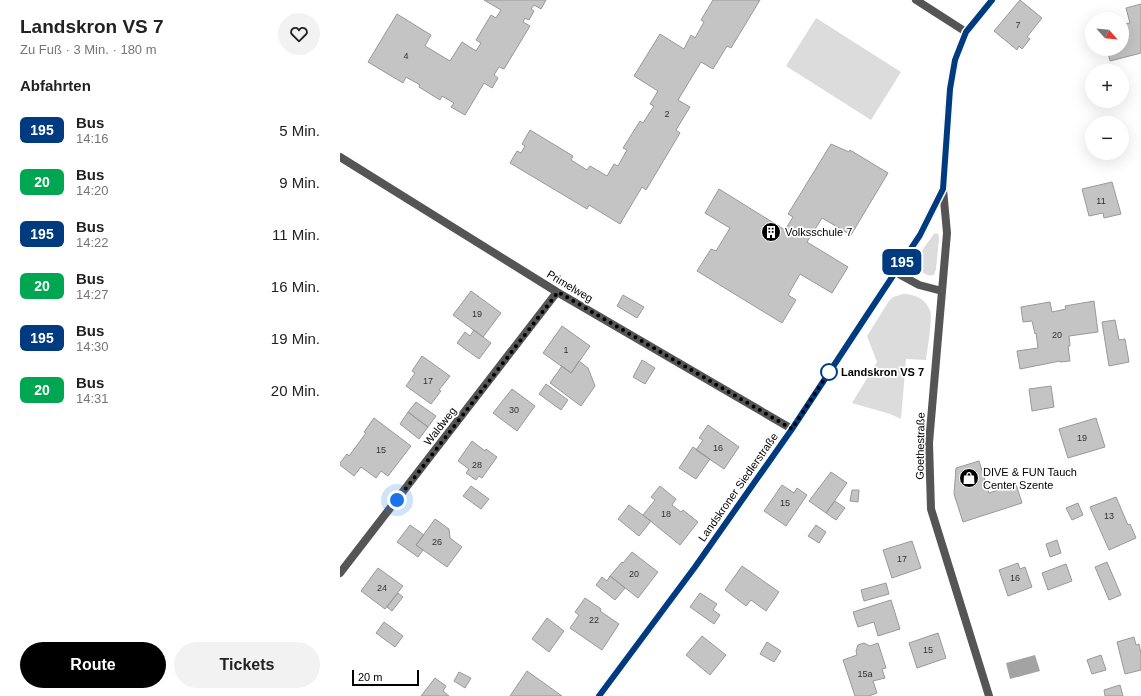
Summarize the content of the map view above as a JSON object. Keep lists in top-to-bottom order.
{
  "streets": {
    "street": [
      "Primelweg",
      "Waldweg",
      "Goethestraße",
      "Landskroner Siedlerstraße"
    ]
  },
  "crossings": [
    ["Primelweg", "Waldweg"],
    ["Primelweg", "Landskroner Siedlerstraße"],
    ["Goethestraße", "Landskroner Siedlerstraße"]
  ],
  "places": {
    "building": ["Volksschule 7"],
    "other": ["Landskron VS 7"],
    "shop": ["DIVE & FUN Tauch Center Szente"]
  },
  "lines": ["bus line 195"],
  "house_numbers": [
    "7",
    "4",
    "2",
    "11",
    "19",
    "20",
    "1",
    "17",
    "30",
    "19",
    "16",
    "15",
    "28",
    "15",
    "18",
    "13",
    "26",
    "17",
    "20",
    "16",
    "24",
    "22",
    "15",
    "15a"
  ],
  "scale_bar": "20 m",
  "north": "bottom right",
  "page": {
    "heading": [
      ["Landskron VS 7", "Zu Fuß · 3 Min. · 180 m"],
      "Abfahrten"
    ],
    "on_map": "195",
    "map_buttons": ["+", "−"],
    "list": [
      {
        "mark": "195",
        "name": "Bus",
        "note": "14:16",
        "value": "5 Min."
      },
      {
        "mark": "20",
        "name": "Bus",
        "note": "14:20",
        "value": "9 Min."
      },
      {
        "mark": "195",
        "name": "Bus",
        "note": "14:22",
        "value": "11 Min."
      },
      {
        "mark": "20",
        "name": "Bus",
        "note": "14:27",
        "value": "16 Min."
      },
      {
        "mark": "195",
        "name": "Bus",
        "note": "14:30",
        "value": "19 Min."
      },
      {
        "mark": "20",
        "name": "Bus",
        "note": "14:31",
        "value": "20 Min."
      }
    ],
    "buttons": ["Route", "Tickets"],
    "scale": "20 m"
  }
}
